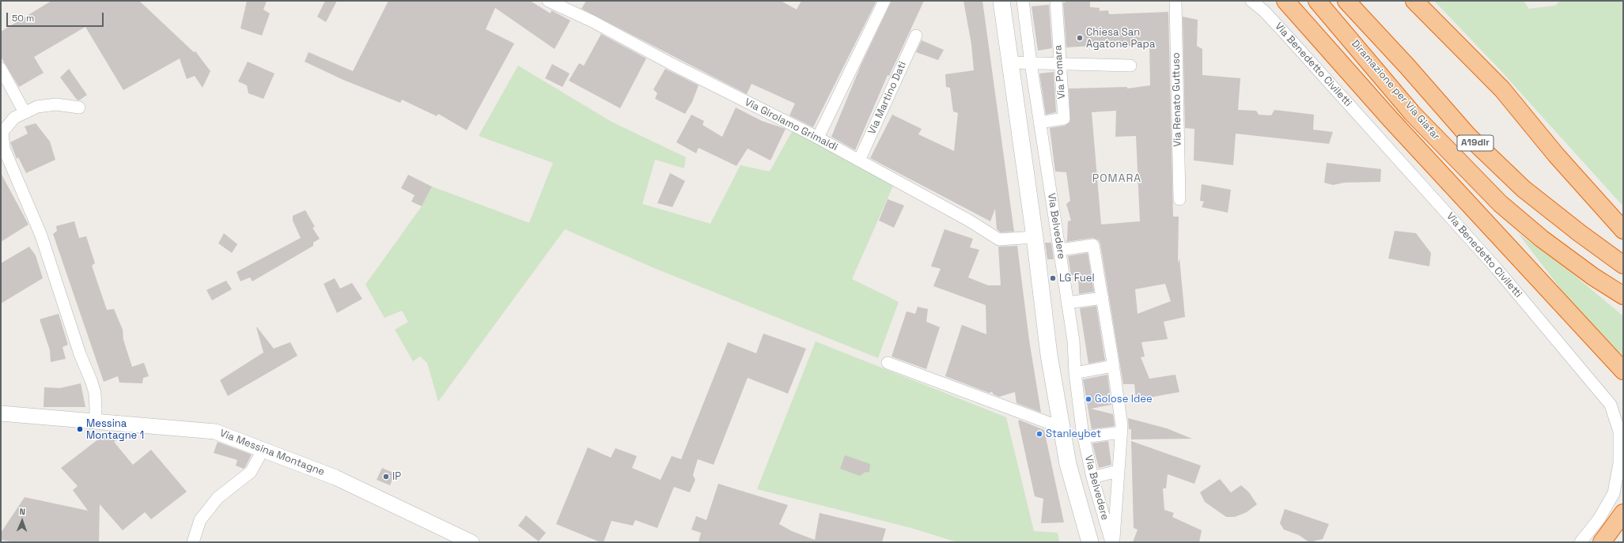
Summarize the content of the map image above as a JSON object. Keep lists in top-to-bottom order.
{
  "streets": {
    "highway": ["Diramazione per Via Giafar", "A19dir"],
    "street": [
      "Via Benedetto Civiletti",
      "Via Pomara",
      "Via Martino Dati",
      "Via Renato Guttuso",
      "Via Girolamo Grimaldi",
      "Via Belvedere",
      "Via Messina Montagne"
    ]
  },
  "crossings": [
    ["Via Pomara", "Via Belvedere"],
    ["Via Martino Dati", "Via Girolamo Grimaldi"]
  ],
  "districts": ["POMARA"],
  "places": [
    "Chiesa San Agatone Papa",
    "LG Fuel",
    "Golose Idee",
    "Messina Montagne 1",
    "Stanleybet",
    "IP"
  ],
  "scale_bar": "50 m",
  "north": "top"
}
